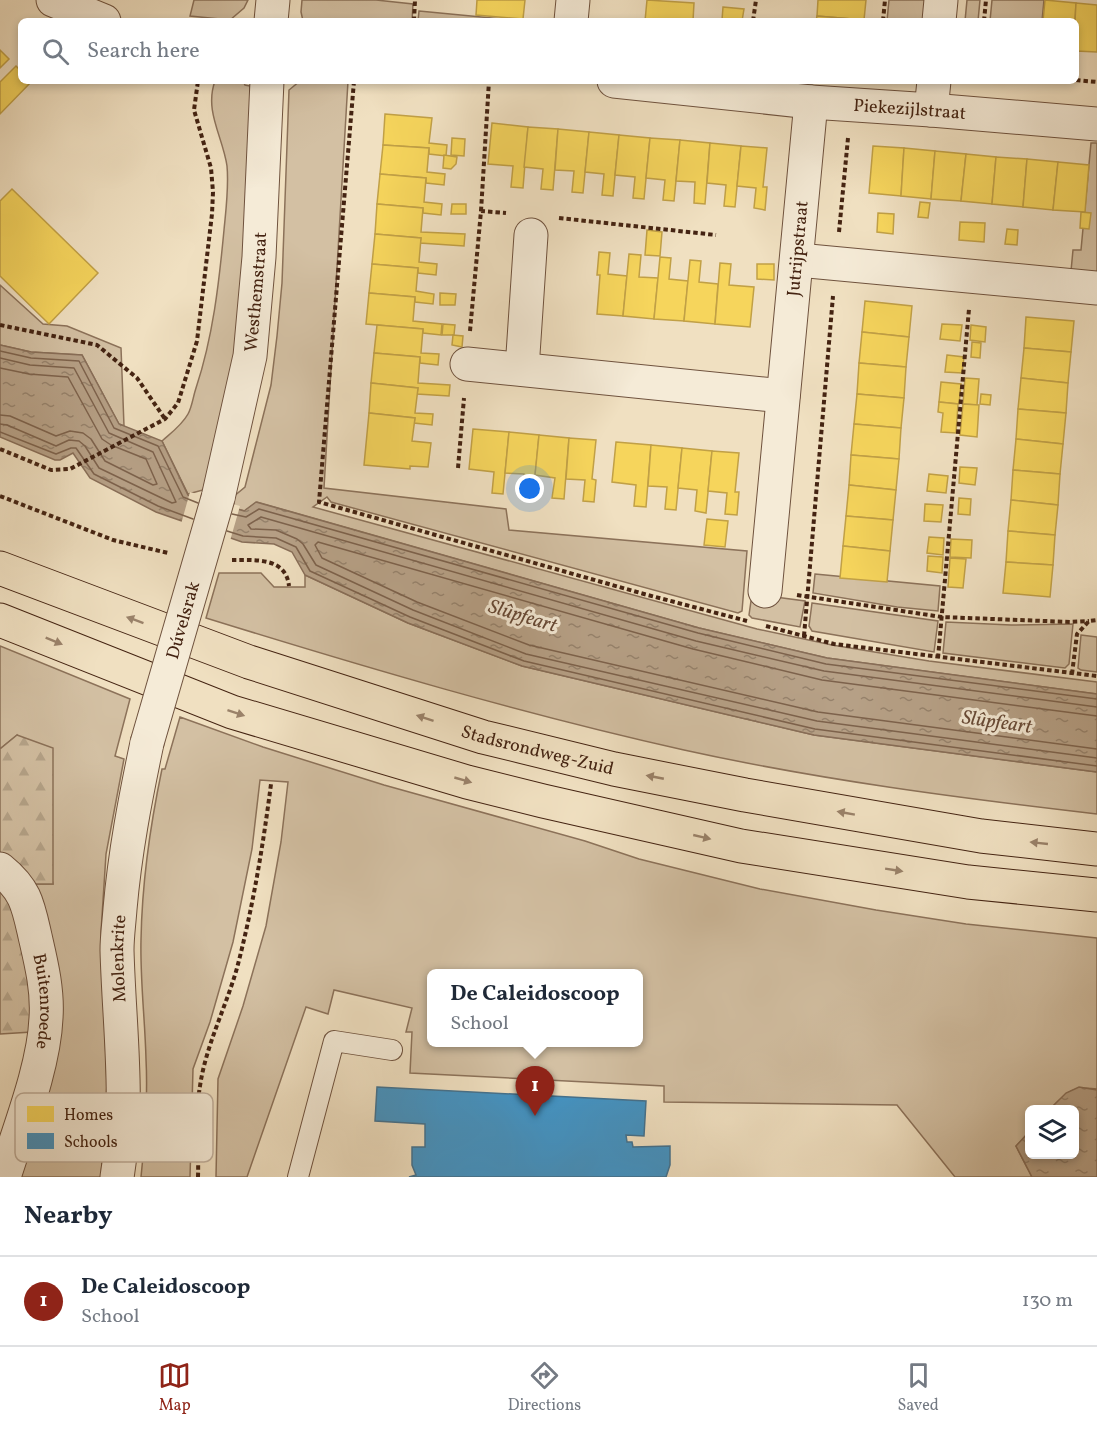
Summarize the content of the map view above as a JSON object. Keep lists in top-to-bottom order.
{
  "streets": {
    "highway": ["Stadsrondweg-Zuid"],
    "street": [
      "Piekezijlstraat",
      "Jutrijpstraat",
      "Westhemstraat",
      "Dúvelsrak",
      "Molenkrite",
      "Buitenroede"
    ]
  },
  "crossings": [
    ["Piekezijlstraat", "Jutrijpstraat"],
    ["Westhemstraat", "Dúvelsrak"],
    ["Dúvelsrak", "Molenkrite"]
  ],
  "water": ["Slûpfeart"],
  "legend": ["Homes", "Schools"],
  "page": {
    "search": "Search here",
    "popup": ["De Caleidoscoop", "School"],
    "pins": "1",
    "heading": "Nearby",
    "list": [
      {
        "mark": "1",
        "name": "De Caleidoscoop",
        "note": "School",
        "value": "130 m"
      }
    ],
    "nav": ["Map", "Directions", "Saved"]
  }
}
